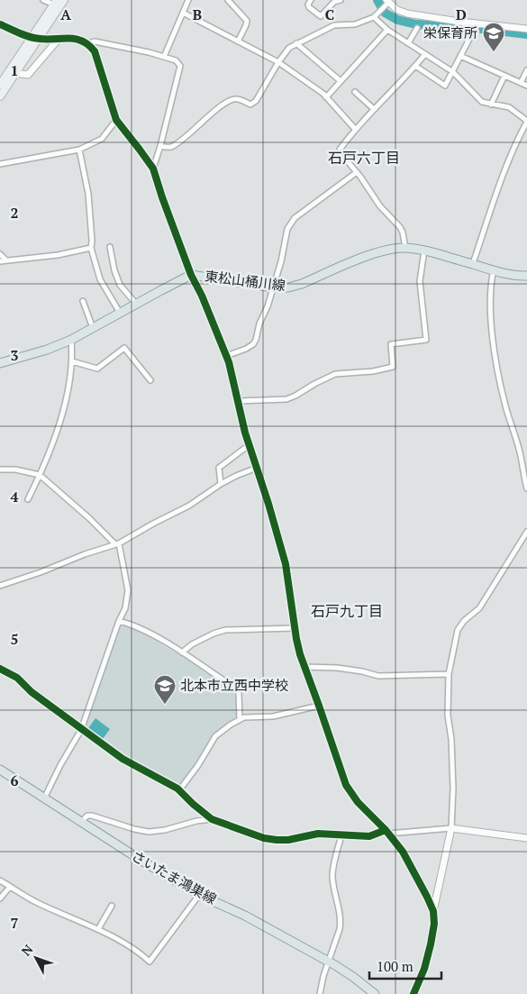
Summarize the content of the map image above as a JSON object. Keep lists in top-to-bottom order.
{
  "streets": {
    "main road": ["東松山桶川線", "さいたま鴻巣線"]
  },
  "districts": ["石戸六丁目", "石戸九丁目"],
  "places": {
    "school or university": ["栄保育所", "北本市立西中学校"]
  },
  "scale_bar": "100 m",
  "north": "top left",
  "grid": {
    "columns": [
      "A",
      "B",
      "C",
      "D"
    ],
    "rows": [
      "1",
      "2",
      "3",
      "4",
      "5",
      "6",
      "7"
    ]
  }
}
